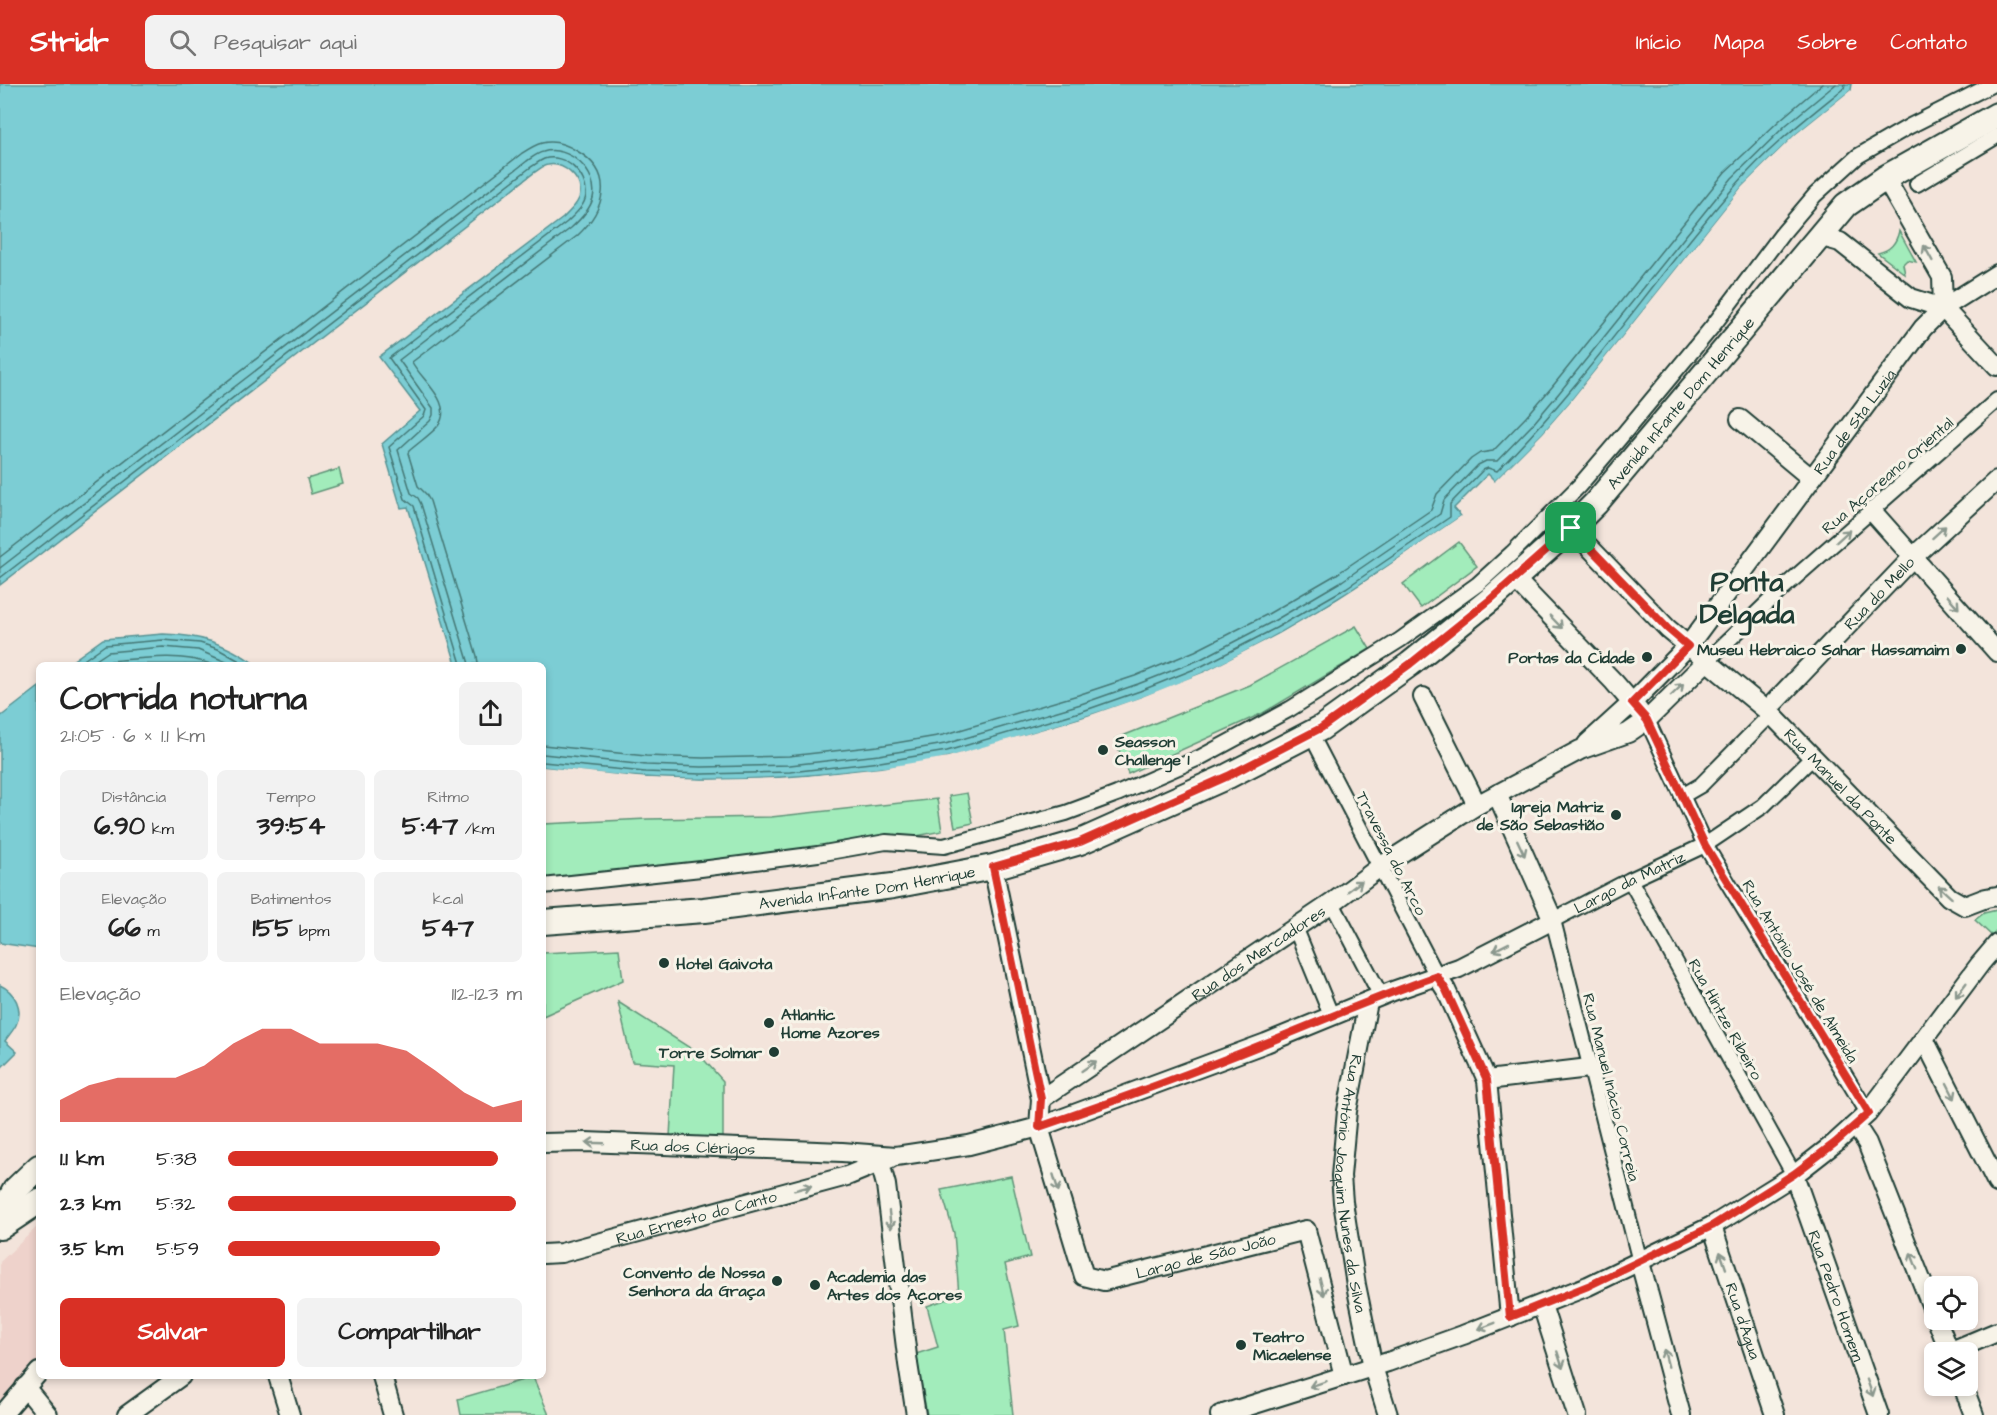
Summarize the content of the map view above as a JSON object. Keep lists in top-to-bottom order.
{
  "streets": {
    "main road": ["Avenida Infante Dom Henrique"],
    "street": [
      "Rua de Sta Luzia",
      "Rua Açoreano Oriental",
      "Rua do Mello",
      "Rua Manuel da Ponte",
      "Travessa do Arco",
      "Largo da Matriz",
      "Rua dos Mercadores",
      "Rua António José de Almeida",
      "Rua Hintze Ribeiro",
      "Rua Manuel Inácio Correia",
      "Rua dos Clérigos",
      "Rua António Joaquim Nunes da Silva",
      "Rua Ernesto do Canto",
      "Largo de São João",
      "Rua Pedro Homem",
      "Rua d'Água"
    ]
  },
  "crossings": [
    ["Avenida Infante Dom Henrique", "Rua Manuel da Ponte"],
    ["Avenida Infante Dom Henrique", "Largo da Matriz"],
    ["Rua de Sta Luzia", "Rua Manuel da Ponte"],
    ["Rua de Sta Luzia", "Largo da Matriz"],
    ["Rua Açoreano Oriental", "Rua Manuel da Ponte"],
    ["Rua do Mello", "Rua Manuel da Ponte"],
    ["Rua do Mello", "Largo da Matriz"],
    ["Travessa do Arco", "Rua dos Mercadores"],
    ["Largo da Matriz", "Rua António José de Almeida"],
    ["Largo da Matriz", "Rua Hintze Ribeiro"],
    ["Largo da Matriz", "Rua Manuel Inácio Correia"],
    ["Rua Hintze Ribeiro", "Rua Pedro Homem"],
    ["Rua dos Clérigos", "Rua Ernesto do Canto"]
  ],
  "one_way": [
    "Rua Açoreano Oriental",
    "Rua Manuel da Ponte",
    "Largo da Matriz",
    "Rua dos Clérigos",
    "Rua Ernesto do Canto"
  ],
  "districts": ["Ponta Delgada"],
  "places": [
    "Museu Hebraico Sahar Hassamaim",
    "Portas da Cidade",
    "Seasson Challenge 1",
    "Igreja Matriz de São Sebastião",
    "Hotel Gaivota",
    "Atlantic Home Azores",
    "Torre Solmar",
    "Convento de Nossa Senhora da Graça",
    "Academia das Artes dos Açores",
    "Teatro Micaelense"
  ],
  "page": {
    "header": "Stridr",
    "search": "Pesquisar aqui",
    "nav": [
      "Início",
      "Mapa",
      "Sobre",
      "Contato"
    ],
    "heading": ["Corrida noturna", "21:05 · 6 × 1.1 km"],
    "stats": [
      ["Distância", "6.90 km"],
      ["Tempo", "39:54"],
      ["Ritmo", "5:47 /km"],
      ["Elevação", "66 m"],
      ["Batimentos", "155 bpm"],
      ["kcal", "547"]
    ],
    "chart": ["Elevação", "112–123 m"],
    "list": [
      {
        "name": "1.1 km",
        "note": "5:38"
      },
      {
        "name": "2.3 km",
        "note": "5:32"
      },
      {
        "name": "3.5 km",
        "note": "5:59"
      }
    ],
    "buttons": ["Salvar", "Compartilhar"]
  }
}
